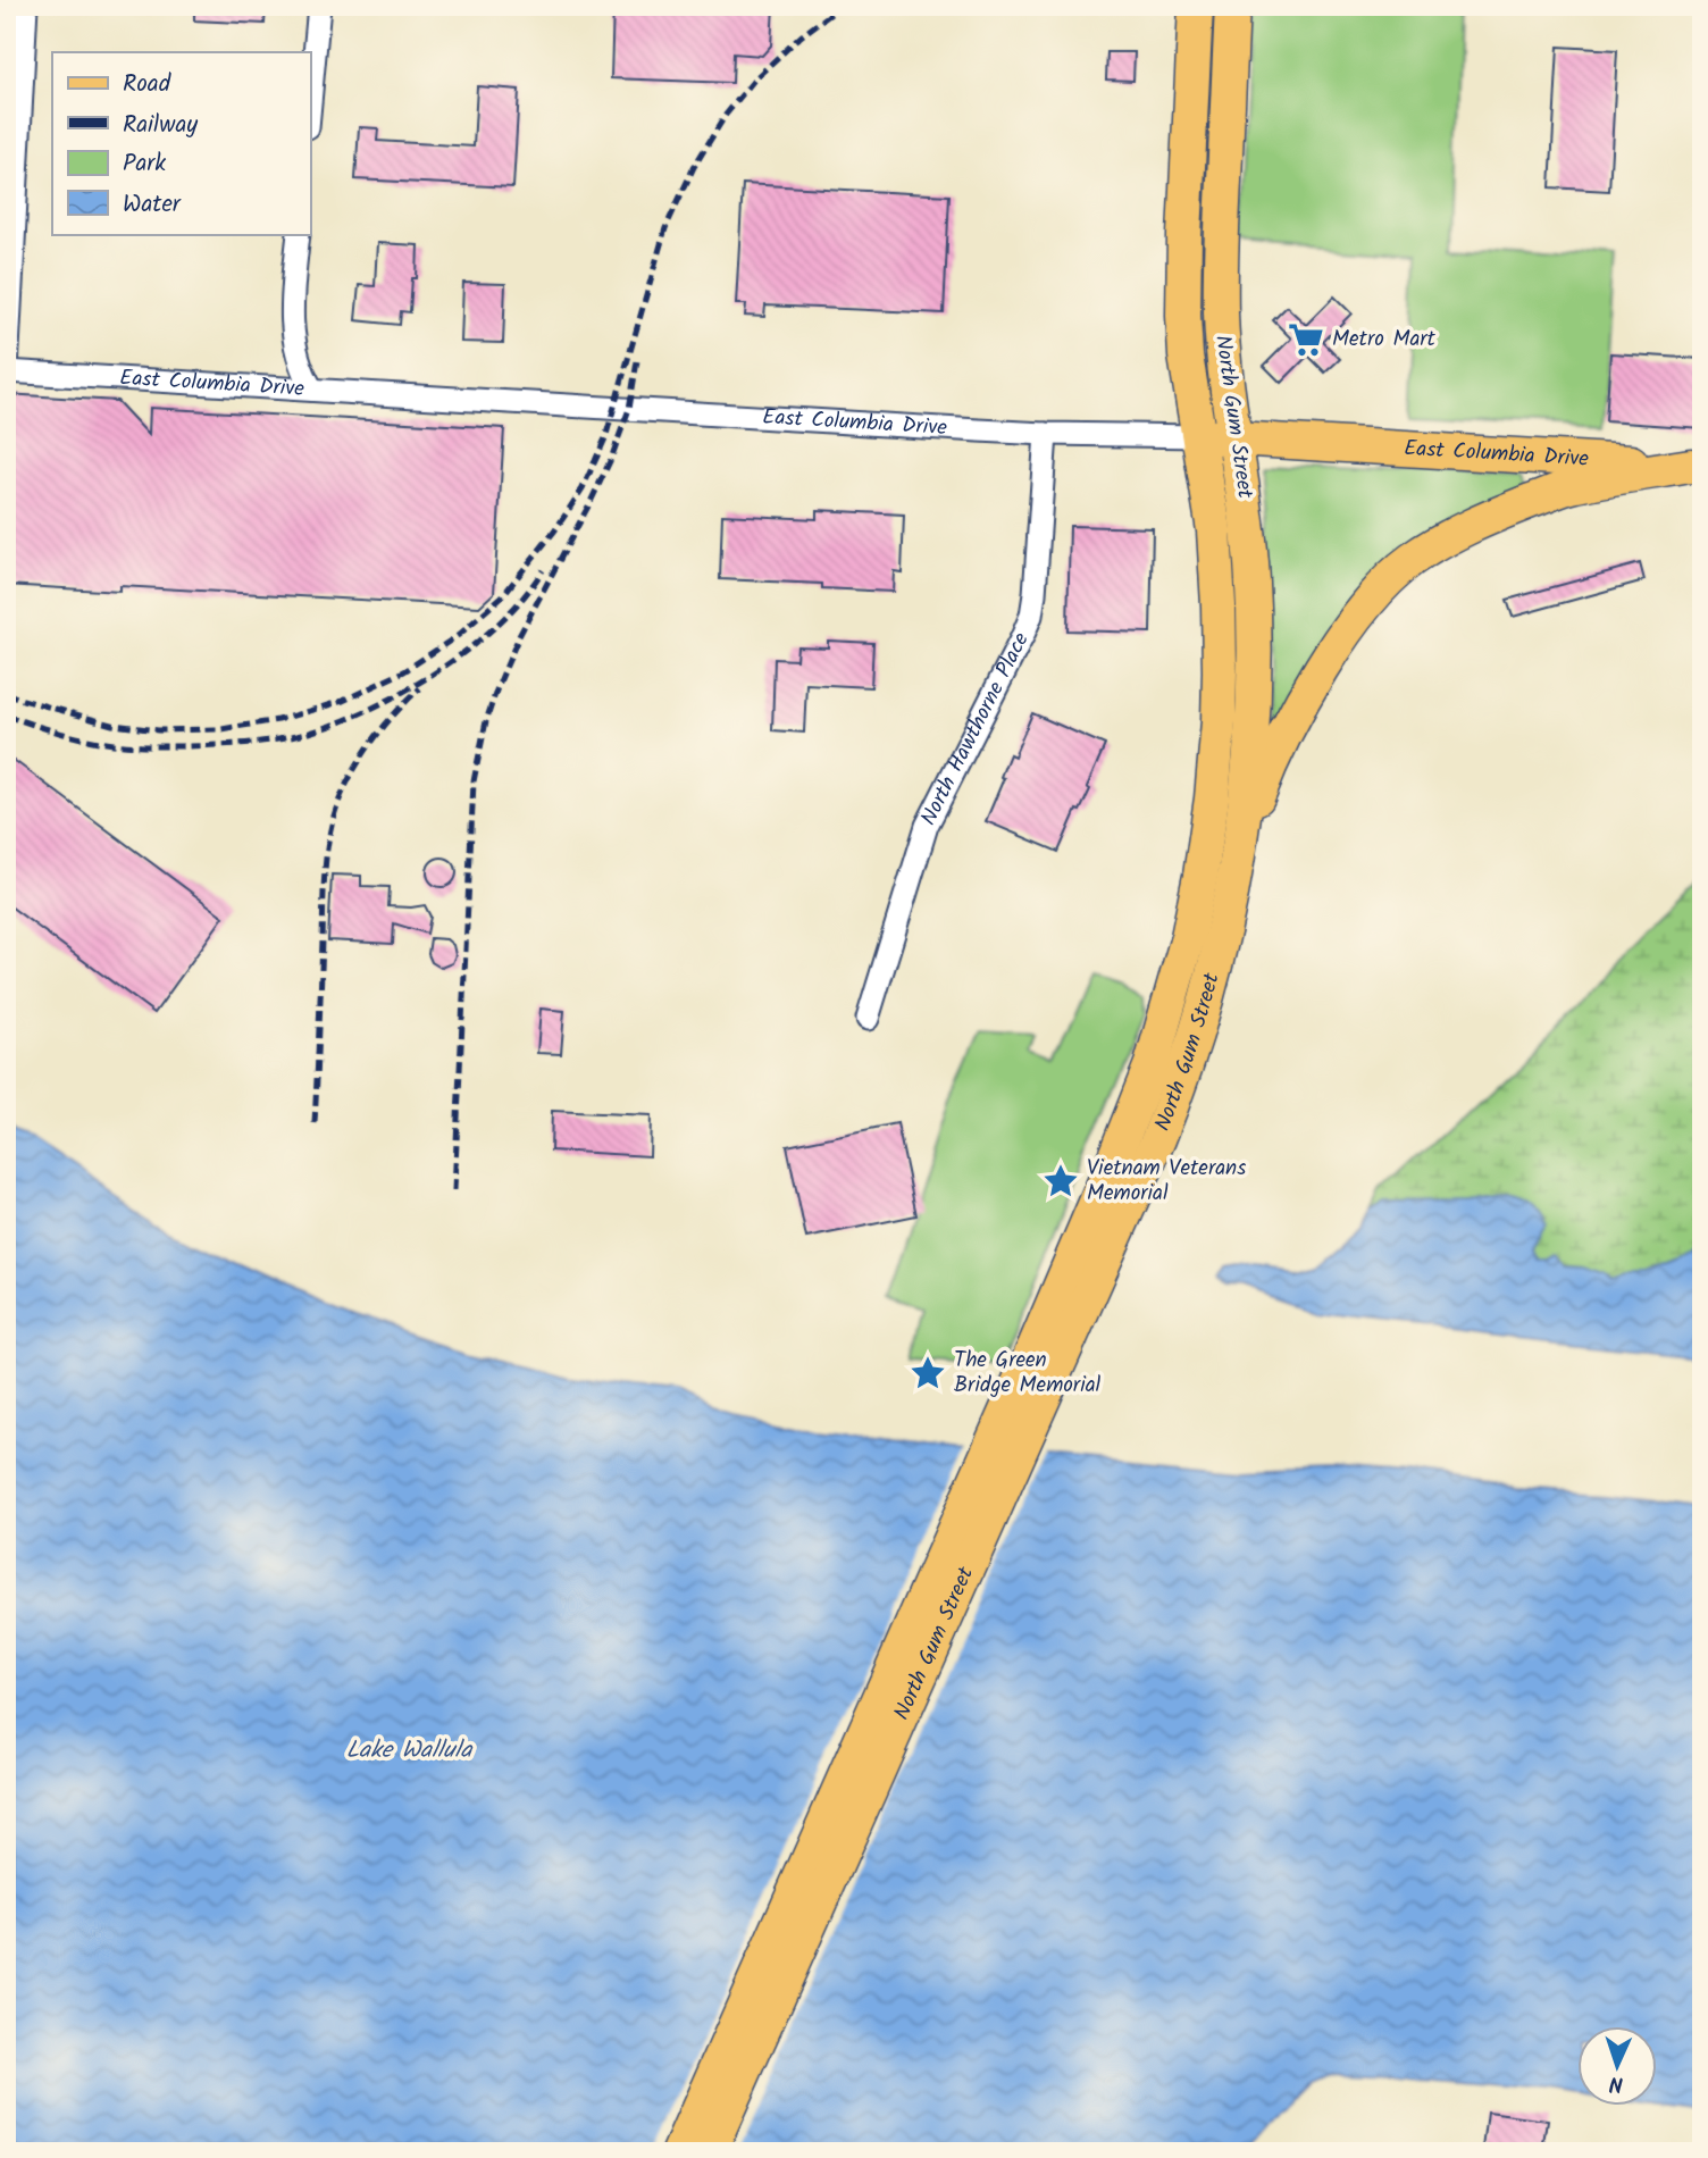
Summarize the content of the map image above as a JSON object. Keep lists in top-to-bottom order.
{
  "streets": {
    "main road": ["East Columbia Drive", "North Gum Street"],
    "street": ["North Hawthorne Place"]
  },
  "crossings": [
    ["East Columbia Drive", "North Gum Street"],
    ["East Columbia Drive", "North Hawthorne Place"]
  ],
  "water": ["Lake Wallula"],
  "places": {
    "supermarket": ["Metro Mart"],
    "place": ["Vietnam Veterans Memorial", "The Green Bridge Memorial"]
  },
  "legend": [
    "Road",
    "Railway",
    "Park",
    "Water"
  ],
  "north": "bottom"
}
